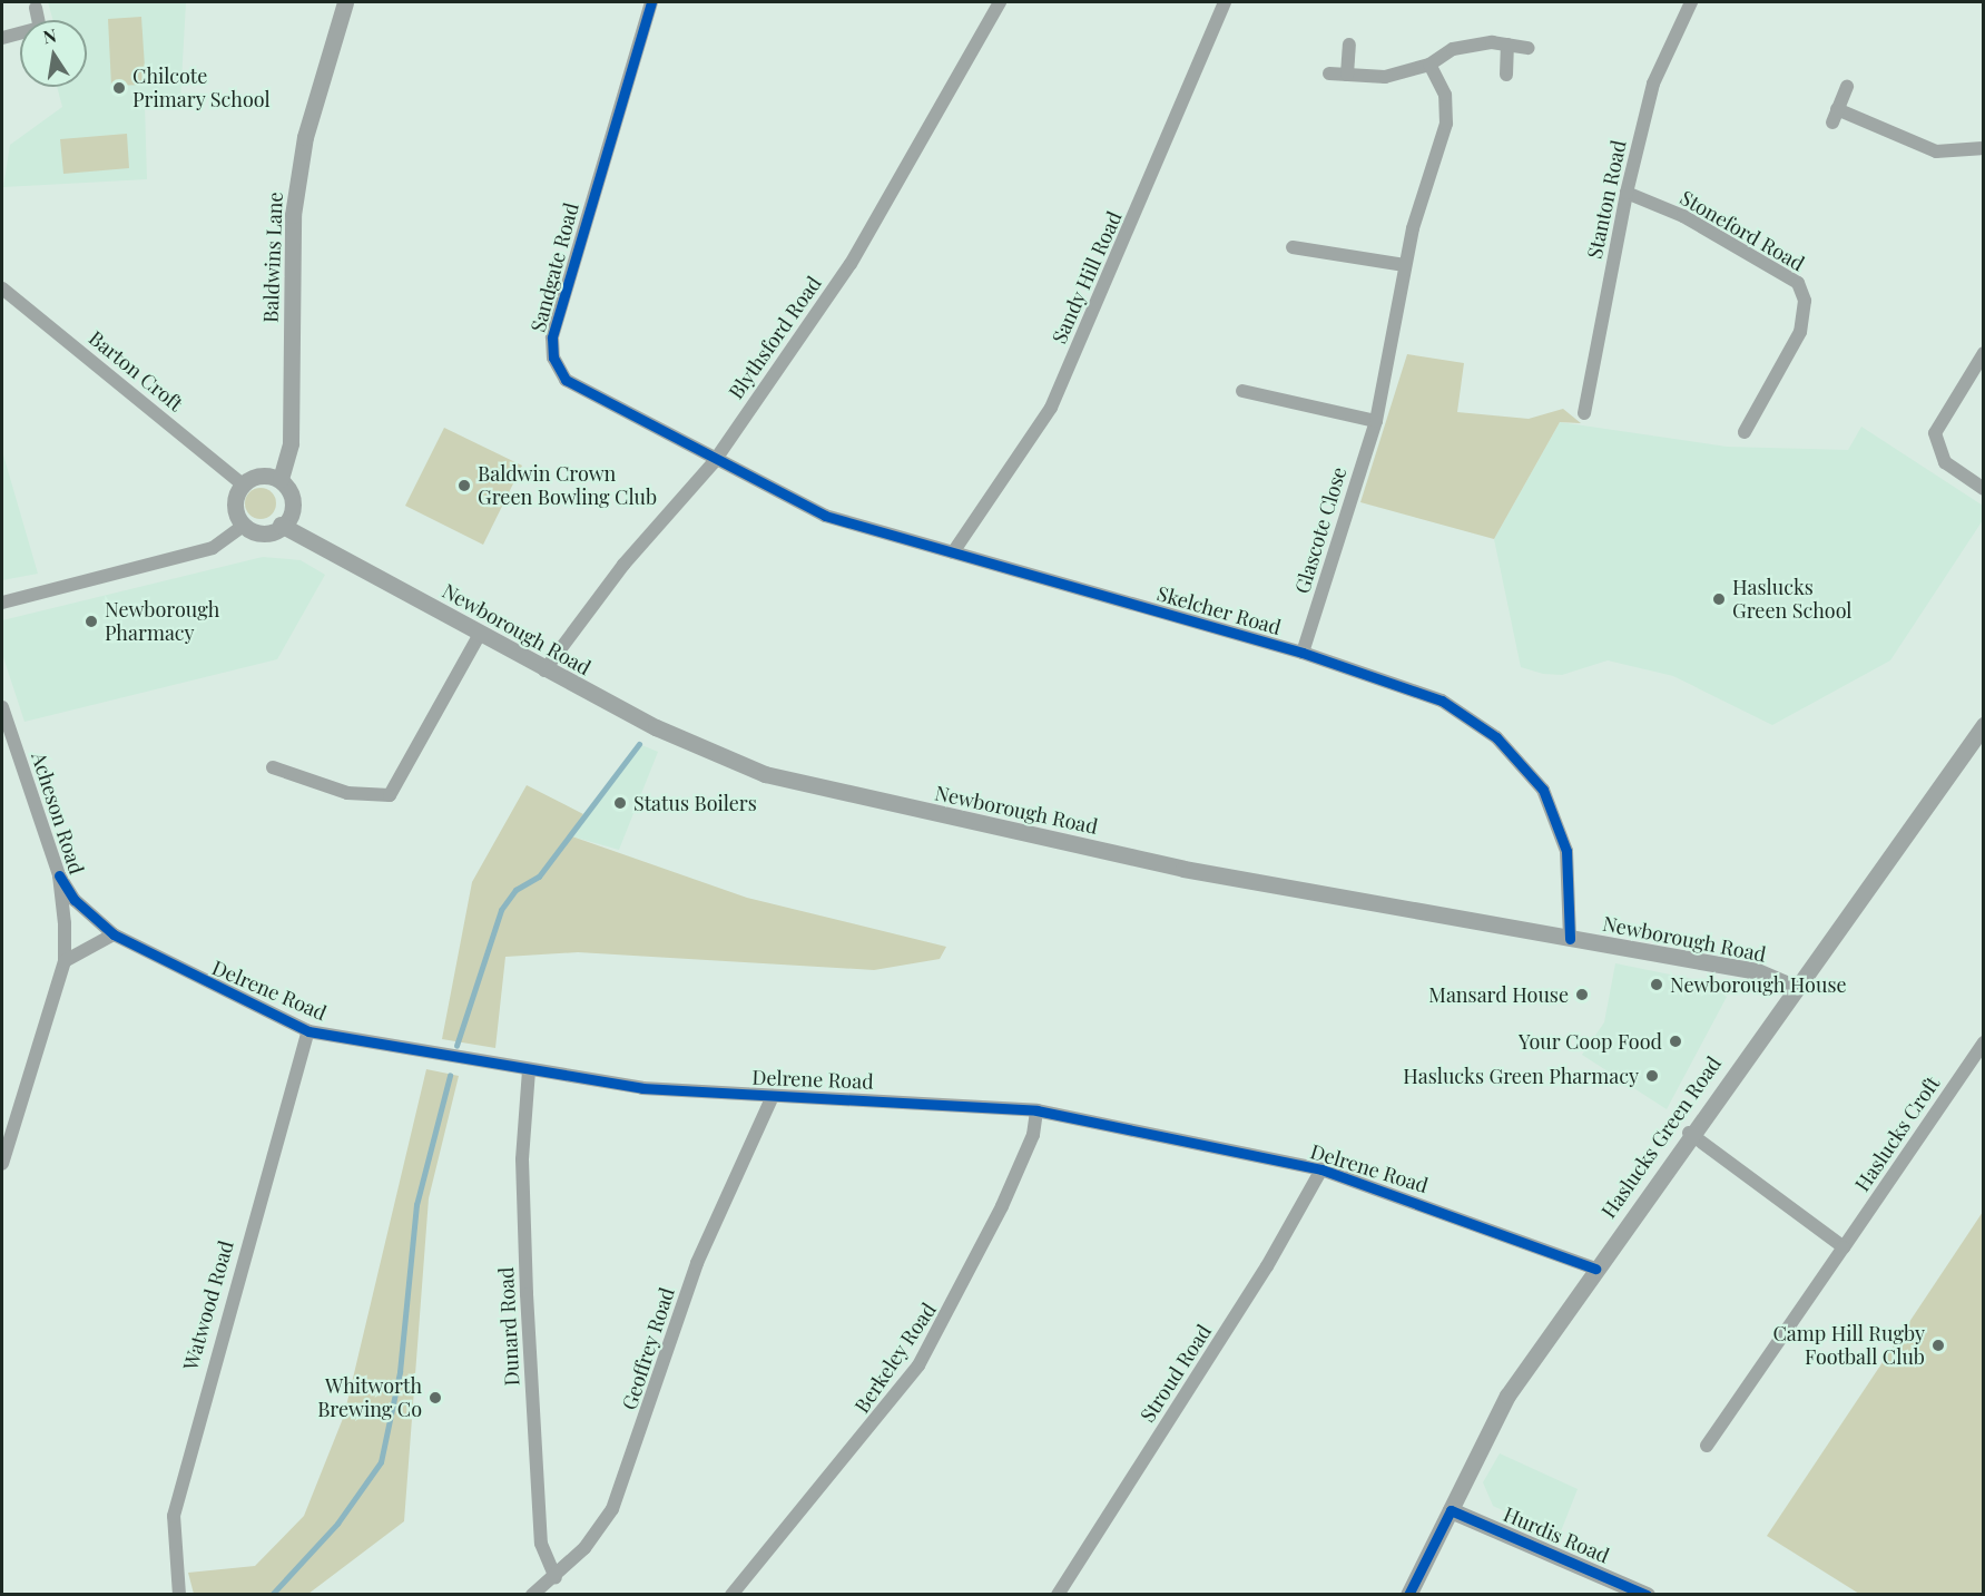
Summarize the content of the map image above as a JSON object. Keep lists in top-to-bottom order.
{
  "streets": {
    "street": [
      "Stanton Road",
      "Stoneford Road",
      "Baldwins Lane",
      "Sandgate Road",
      "Sandy Hill Road",
      "Blythsford Road",
      "Barton Croft",
      "Glascote Close",
      "Skelcher Road",
      "Newborough Road",
      "Acheson Road",
      "Delrene Road",
      "Haslucks Croft",
      "Haslucks Green Road",
      "Watwood Road",
      "Dunard Road",
      "Geoffrey Road",
      "Berkeley Road",
      "Stroud Road",
      "Hurdis Road"
    ]
  },
  "crossings": [
    ["Stanton Road", "Stoneford Road"],
    ["Baldwins Lane", "Barton Croft"],
    ["Baldwins Lane", "Newborough Road"],
    ["Sandgate Road", "Blythsford Road"],
    ["Sandgate Road", "Skelcher Road"],
    ["Sandy Hill Road", "Skelcher Road"],
    ["Blythsford Road", "Skelcher Road"],
    ["Blythsford Road", "Newborough Road"],
    ["Barton Croft", "Newborough Road"],
    ["Glascote Close", "Skelcher Road"],
    ["Skelcher Road", "Newborough Road"],
    ["Newborough Road", "Haslucks Green Road"],
    ["Acheson Road", "Delrene Road"],
    ["Delrene Road", "Haslucks Green Road"],
    ["Delrene Road", "Watwood Road"],
    ["Delrene Road", "Dunard Road"],
    ["Delrene Road", "Geoffrey Road"],
    ["Delrene Road", "Berkeley Road"],
    ["Delrene Road", "Stroud Road"],
    ["Haslucks Green Road", "Hurdis Road"],
    ["Dunard Road", "Geoffrey Road"]
  ],
  "places": [
    "Chilcote Primary School",
    "Baldwin Crown Green Bowling Club",
    "Haslucks Green School",
    "Newborough Pharmacy",
    "Status Boilers",
    "Newborough House",
    "Mansard House",
    "Your Coop Food",
    "Haslucks Green Pharmacy",
    "Camp Hill Rugby Football Club",
    "Whitworth Brewing Co"
  ],
  "north": "top"
}
